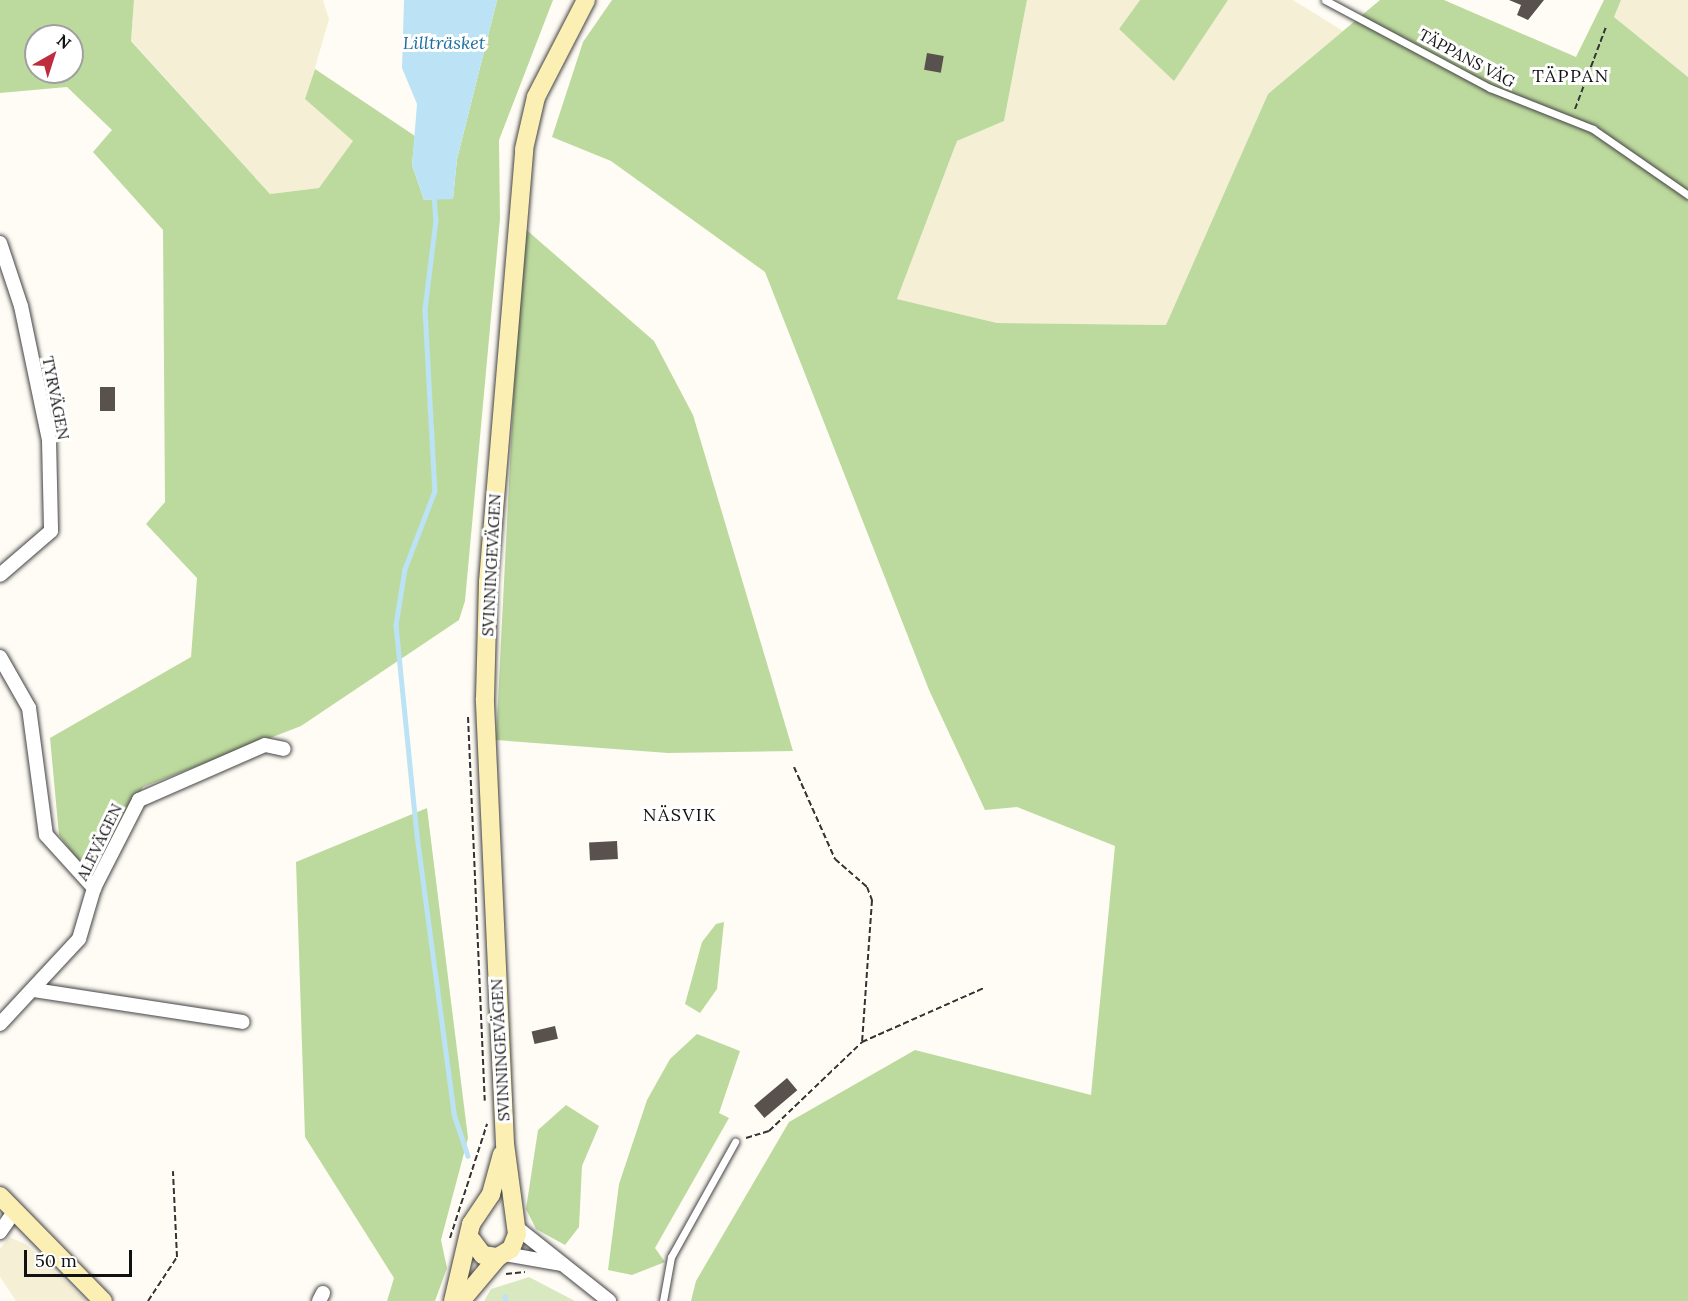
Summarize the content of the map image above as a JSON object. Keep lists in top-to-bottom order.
{
  "streets": {
    "main road": ["SVINNINGEVÄGEN"],
    "street": ["TYRVÄGEN", "ALEVÄGEN"],
    "lane": ["TÄPPANS VÄG"]
  },
  "districts": ["TÄPPAN", "NÄSVIK"],
  "water": ["Lillträsket"],
  "scale_bar": "50 m",
  "north": "top right"
}
